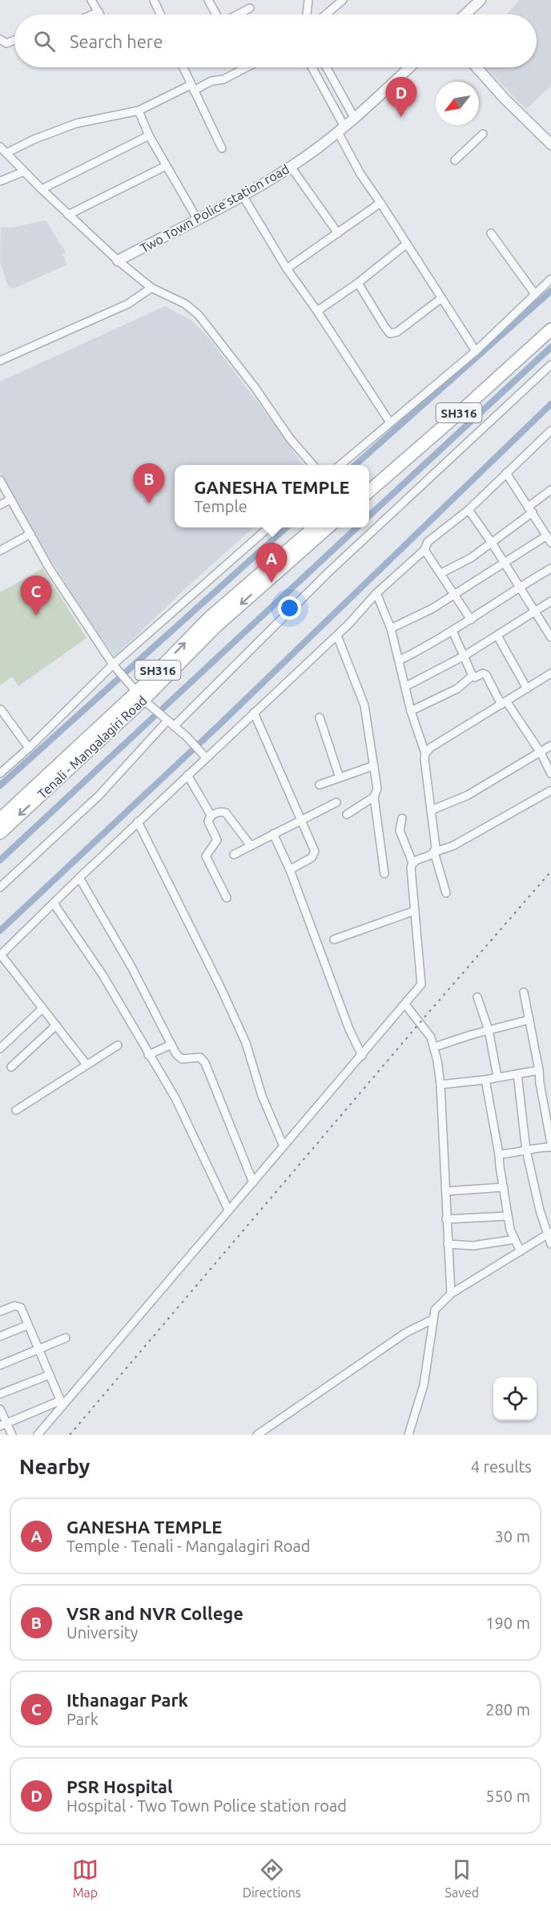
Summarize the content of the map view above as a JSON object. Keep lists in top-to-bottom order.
{
  "streets": {
    "main road": ["SH316", "Tenali - Mangalagiri Road"],
    "street": ["Two Town Police station road"]
  },
  "north": "bottom left",
  "page": {
    "search": "Search here",
    "pins": [
      "D",
      "B",
      "A",
      "C"
    ],
    "popup": ["GANESHA TEMPLE", "Temple"],
    "heading": ["Nearby", "4 results"],
    "list": [
      {
        "mark": "A",
        "name": "GANESHA TEMPLE",
        "note": "Temple · Tenali - Mangalagiri Road",
        "value": "30 m"
      },
      {
        "mark": "B",
        "name": "VSR and NVR College",
        "note": "University",
        "value": "190 m"
      },
      {
        "mark": "C",
        "name": "Ithanagar Park",
        "note": "Park",
        "value": "280 m"
      },
      {
        "mark": "D",
        "name": "PSR Hospital",
        "note": "Hospital · Two Town Police station road",
        "value": "550 m"
      }
    ],
    "nav": ["Map", "Directions", "Saved"]
  }
}
